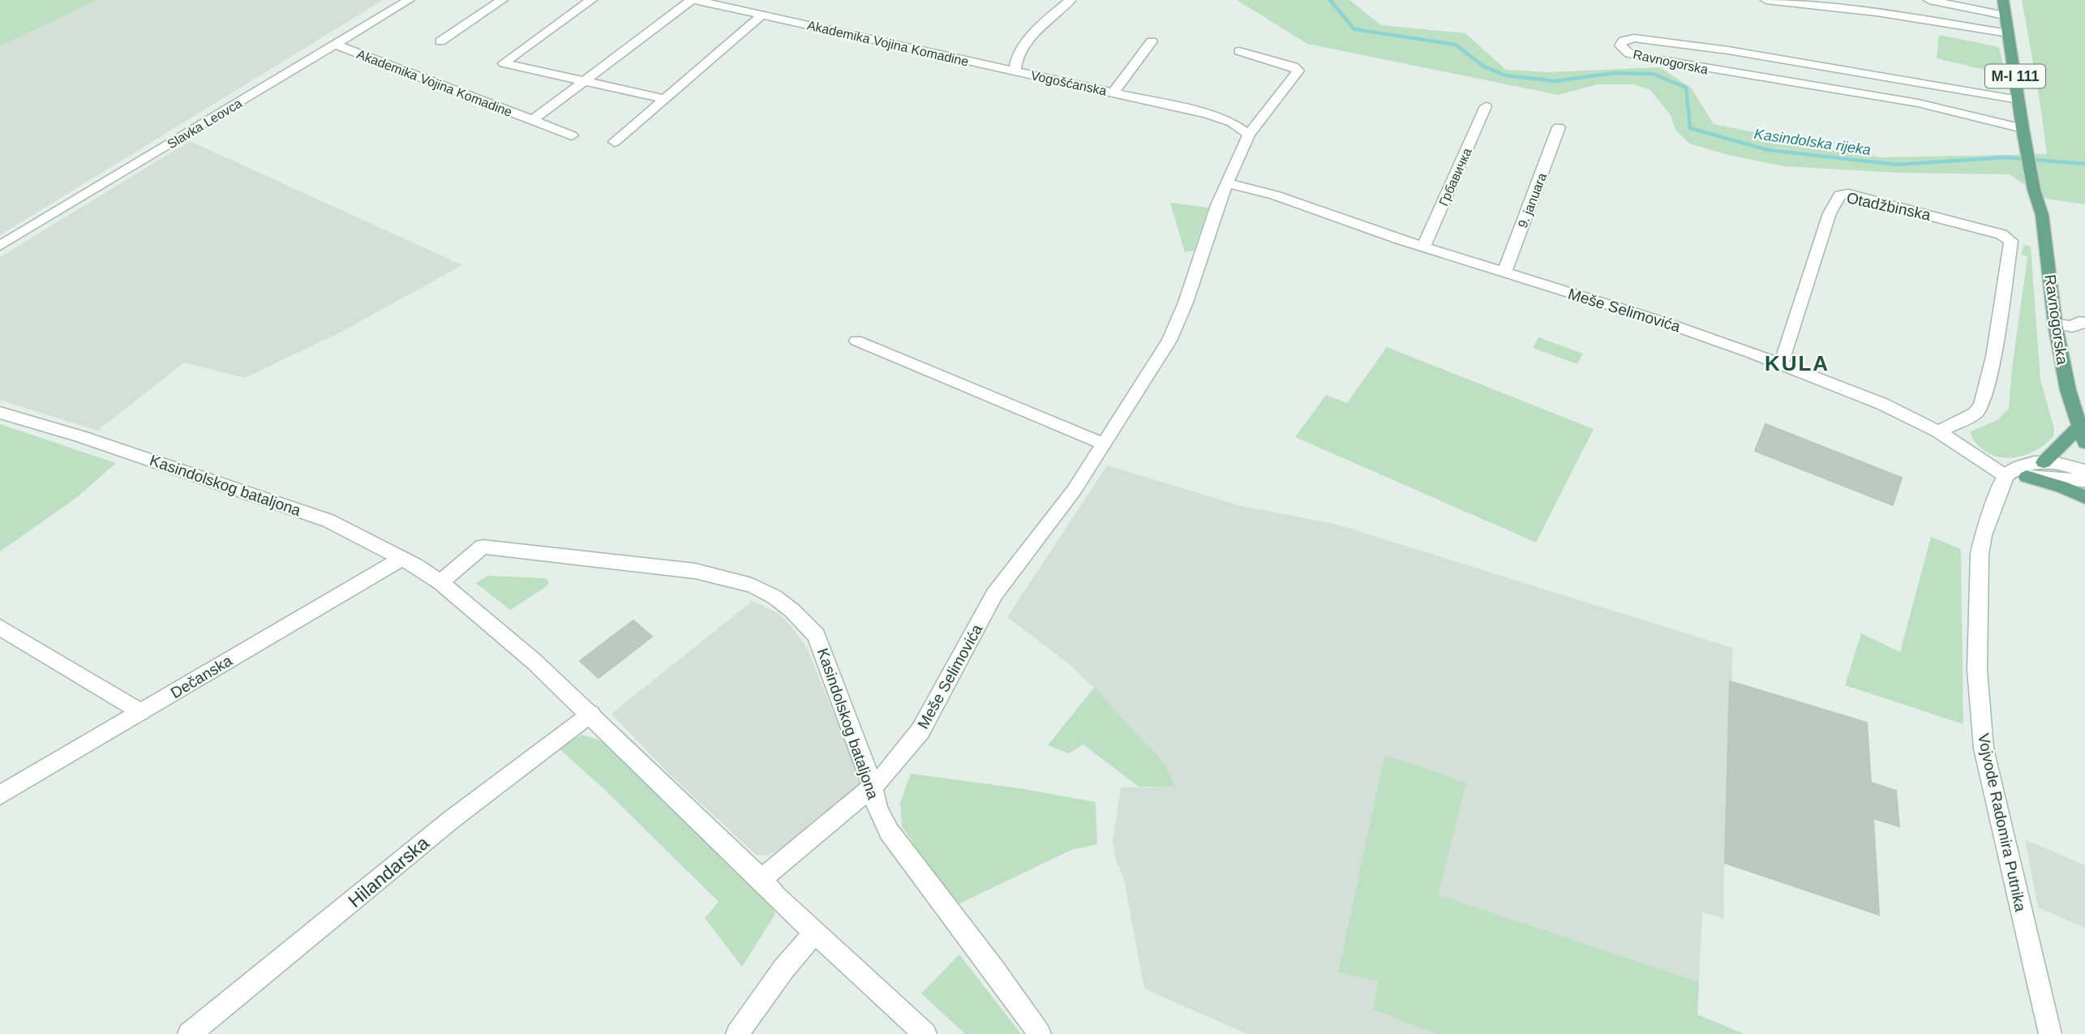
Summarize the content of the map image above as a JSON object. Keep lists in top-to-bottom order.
{
  "streets": {
    "main road": ["Ravnogorska", "M-I 111"],
    "street": [
      "Akademika Vojina Komadine",
      "Vogošćanska",
      "Slavka Leovca",
      "Грбавичка",
      "9. januara",
      "Otadžbinska",
      "Meše Selimovića",
      "Kasindolskog bataljona",
      "Dečanska",
      "Vojvode Radomira Putnika",
      "Hilandarska"
    ]
  },
  "crossings": [
    ["Akademika Vojina Komadine", "Vogošćanska"],
    ["Akademika Vojina Komadine", "Slavka Leovca"],
    ["Vogošćanska", "Meše Selimovića"],
    ["Грбавичка", "Meše Selimovića"],
    ["9. januara", "Meše Selimovića"],
    ["Otadžbinska", "Meše Selimovića"],
    ["Meše Selimovića", "Kasindolskog bataljona"],
    ["Meše Selimovića", "Vojvode Radomira Putnika"],
    ["Kasindolskog bataljona", "Dečanska"],
    ["Kasindolskog bataljona", "Hilandarska"]
  ],
  "districts": ["KULA"],
  "water": ["Kasindolska rijeka"]
}
